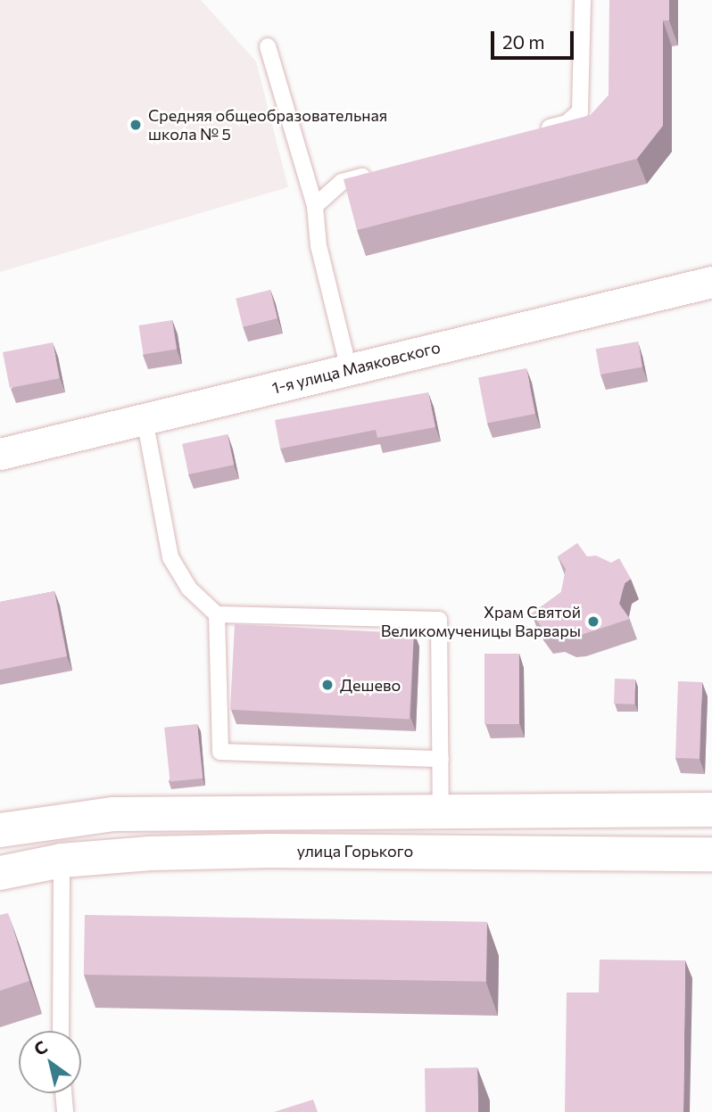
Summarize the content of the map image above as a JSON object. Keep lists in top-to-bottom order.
{
  "streets": {
    "street": ["1-я улица Маяковского", "улица Горького"]
  },
  "places": ["Средняя общеобразовательная школа № 5", "Храм Святой Великомученицы Варвары", "Дешево"],
  "scale_bar": "20 m",
  "north": "top left"
}
